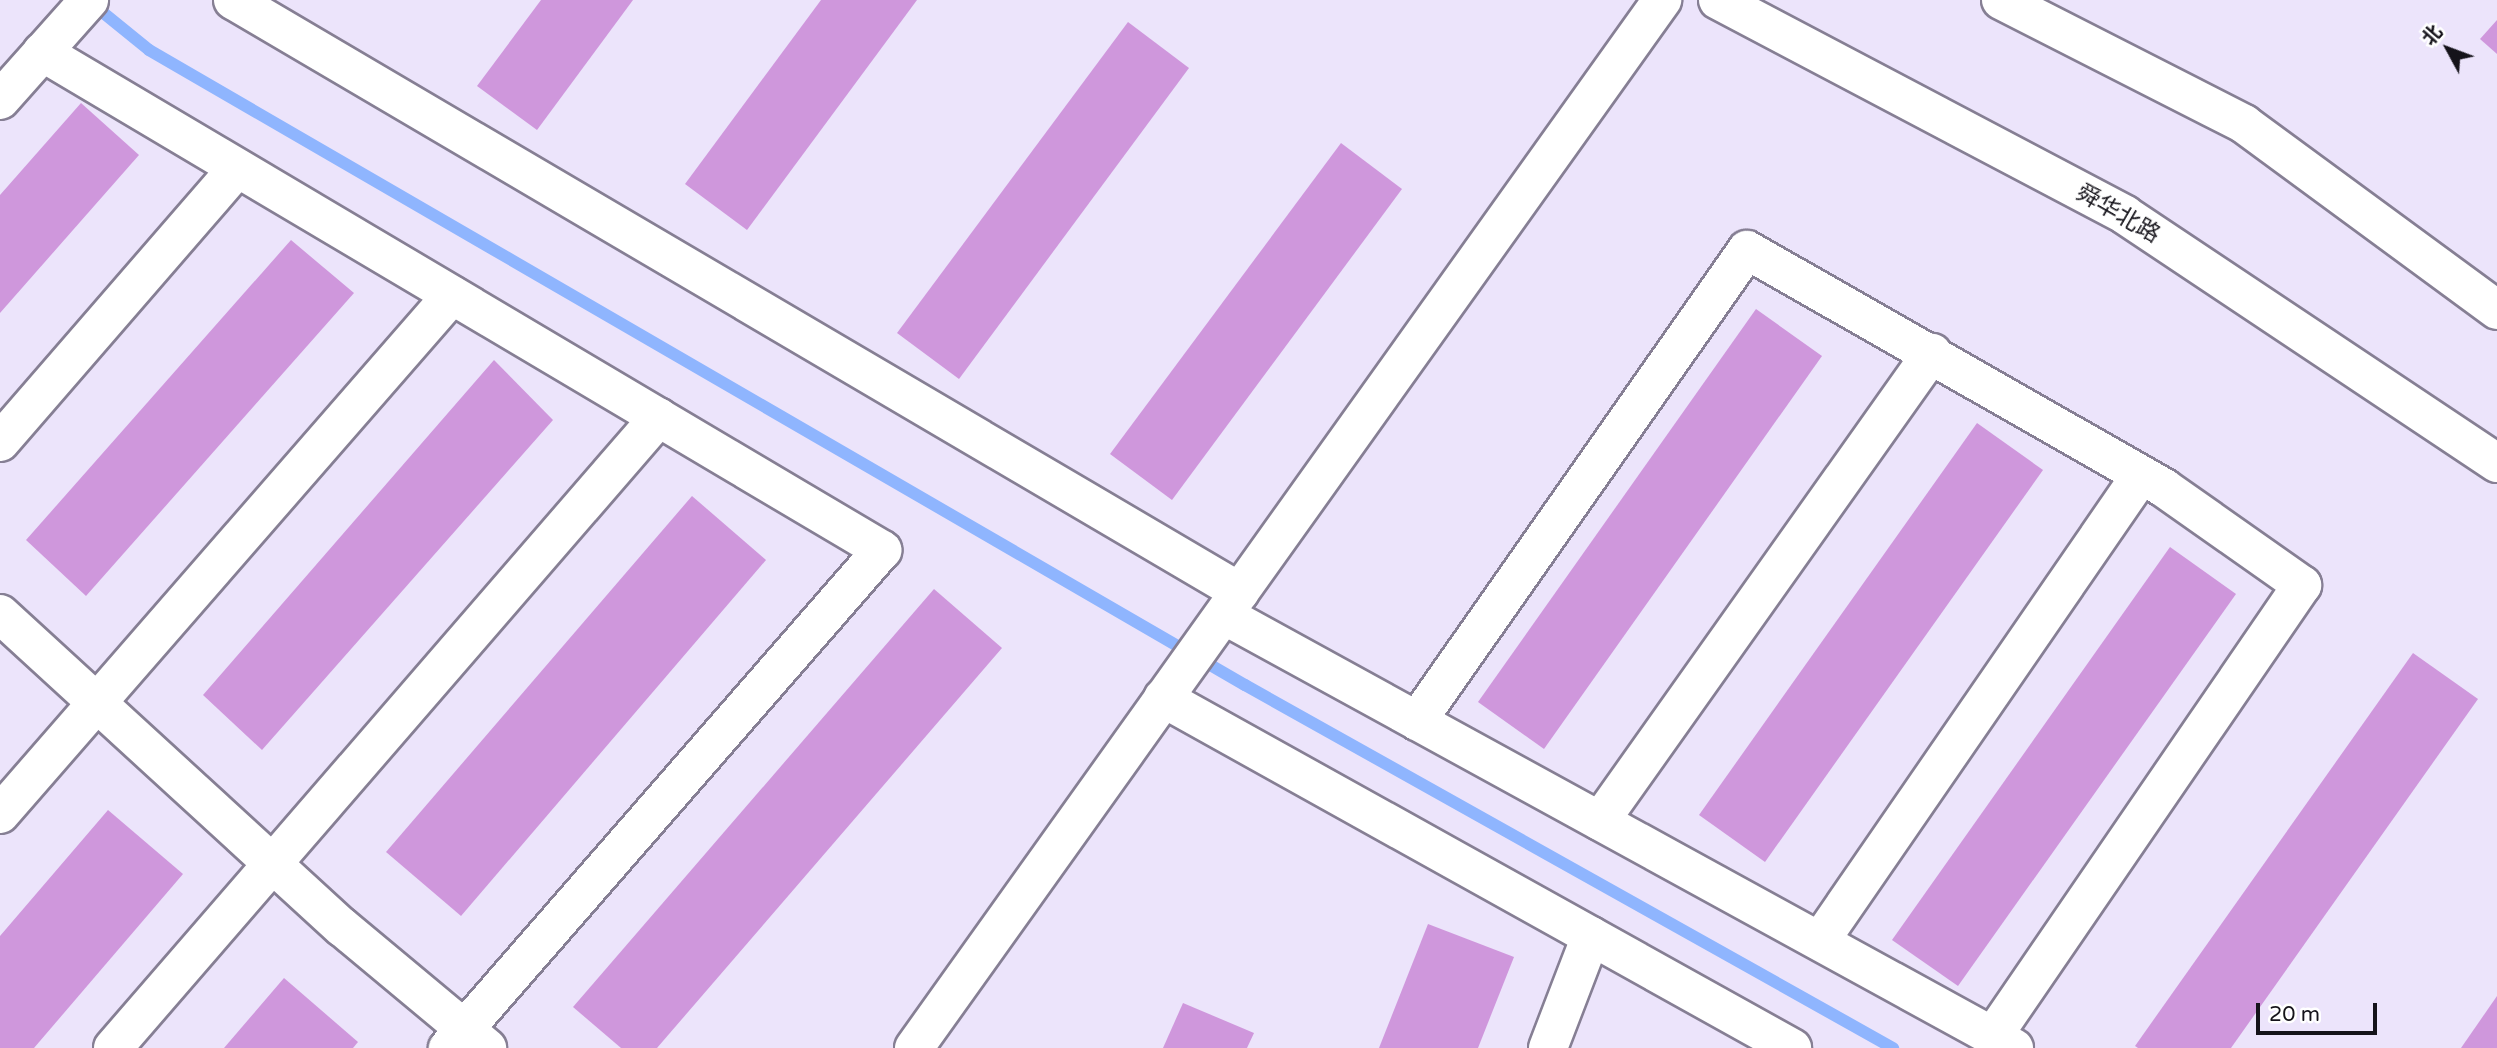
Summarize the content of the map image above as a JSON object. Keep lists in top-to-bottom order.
{
  "streets": {
    "street": ["舜华北路"]
  },
  "scale_bar": "20 m",
  "north": "top left"
}
